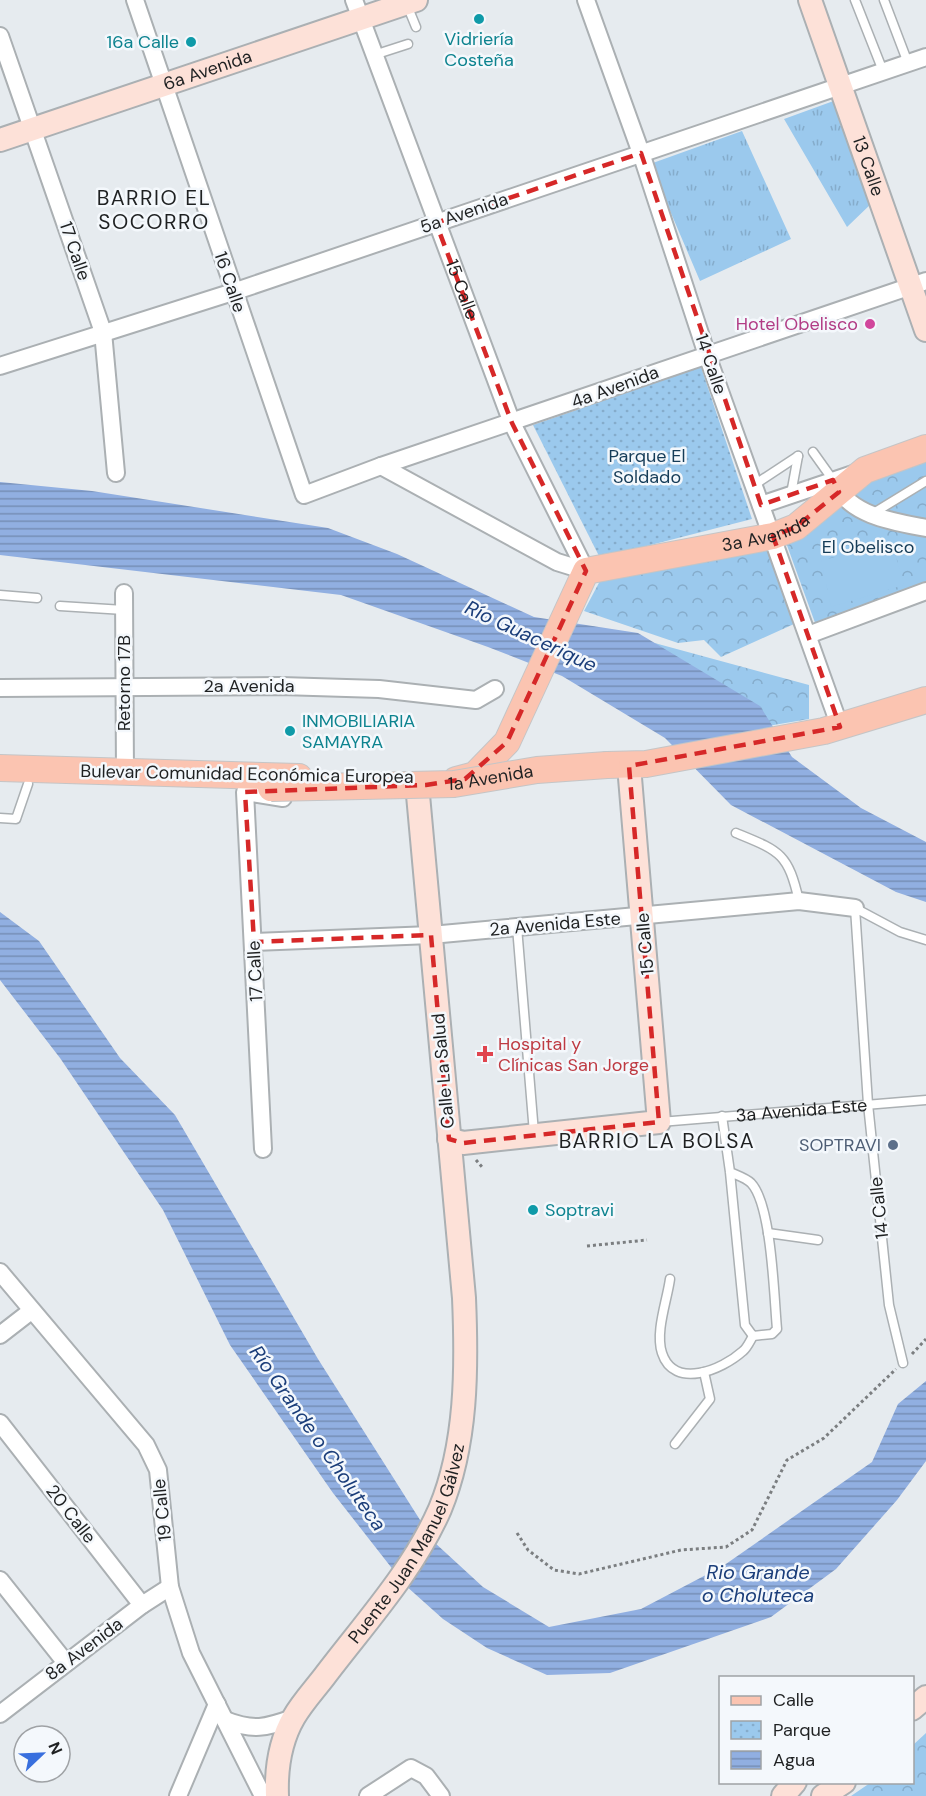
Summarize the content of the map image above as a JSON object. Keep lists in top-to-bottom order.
{
  "streets": {
    "main road": [
      "6a Avenida",
      "13 Calle",
      "15 Calle",
      "3a Avenida",
      "Bulevar Comunidad Económica Europea",
      "1a Avenida",
      "Calle La Salud",
      "3a Avenida Este",
      "Puente Juan Manuel Gálvez"
    ],
    "street": [
      "5a Avenida",
      "17 Calle",
      "16 Calle",
      "14 Calle",
      "4a Avenida",
      "Retorno 17B",
      "2a Avenida",
      "2a Avenida Este",
      "19 Calle",
      "20 Calle",
      "8a Avenida"
    ]
  },
  "crossings": [
    ["6a Avenida", "17 Calle"],
    ["6a Avenida", "16 Calle"],
    ["6a Avenida", "15 Calle"],
    ["13 Calle", "5a Avenida"],
    ["13 Calle", "4a Avenida"],
    ["5a Avenida", "17 Calle"],
    ["5a Avenida", "16 Calle"],
    ["5a Avenida", "15 Calle"],
    ["5a Avenida", "14 Calle"],
    ["17 Calle", "Bulevar Comunidad Económica Europea"],
    ["17 Calle", "1a Avenida"],
    ["17 Calle", "2a Avenida Este"],
    ["16 Calle", "4a Avenida"],
    ["15 Calle", "4a Avenida"],
    ["15 Calle", "3a Avenida"],
    ["15 Calle", "1a Avenida"],
    ["15 Calle", "2a Avenida Este"],
    ["15 Calle", "3a Avenida Este"],
    ["14 Calle", "4a Avenida"],
    ["14 Calle", "3a Avenida"],
    ["14 Calle", "1a Avenida"],
    ["14 Calle", "2a Avenida Este"],
    ["14 Calle", "3a Avenida Este"],
    ["4a Avenida", "3a Avenida"],
    ["Retorno 17B", "2a Avenida"],
    ["Retorno 17B", "Bulevar Comunidad Económica Europea"],
    ["Bulevar Comunidad Económica Europea", "1a Avenida"],
    ["Bulevar Comunidad Económica Europea", "Calle La Salud"],
    ["1a Avenida", "Calle La Salud"],
    ["2a Avenida Este", "Calle La Salud"],
    ["Calle La Salud", "3a Avenida Este"],
    ["Calle La Salud", "Puente Juan Manuel Gálvez"],
    ["19 Calle", "8a Avenida"],
    ["20 Calle", "8a Avenida"]
  ],
  "districts": ["BARRIO EL SOCORRO", "BARRIO LA BOLSA"],
  "water": ["Río Guacerique", "Río Grande o Choluteca", "Rio Grande o Choluteca"],
  "parks": ["Parque El Soldado", "El Obelisco"],
  "places": {
    "other": [
      "Vidriería Costeña",
      "16a Calle",
      "Hotel Obelisco",
      "INMOBILIARIA SAMAYRA",
      "SOPTRAVI",
      "Soptravi"
    ],
    "health": ["Hospital y Clínicas San Jorge"]
  },
  "legend": ["Calle", "Parque", "Agua"],
  "north": "top right"
}
